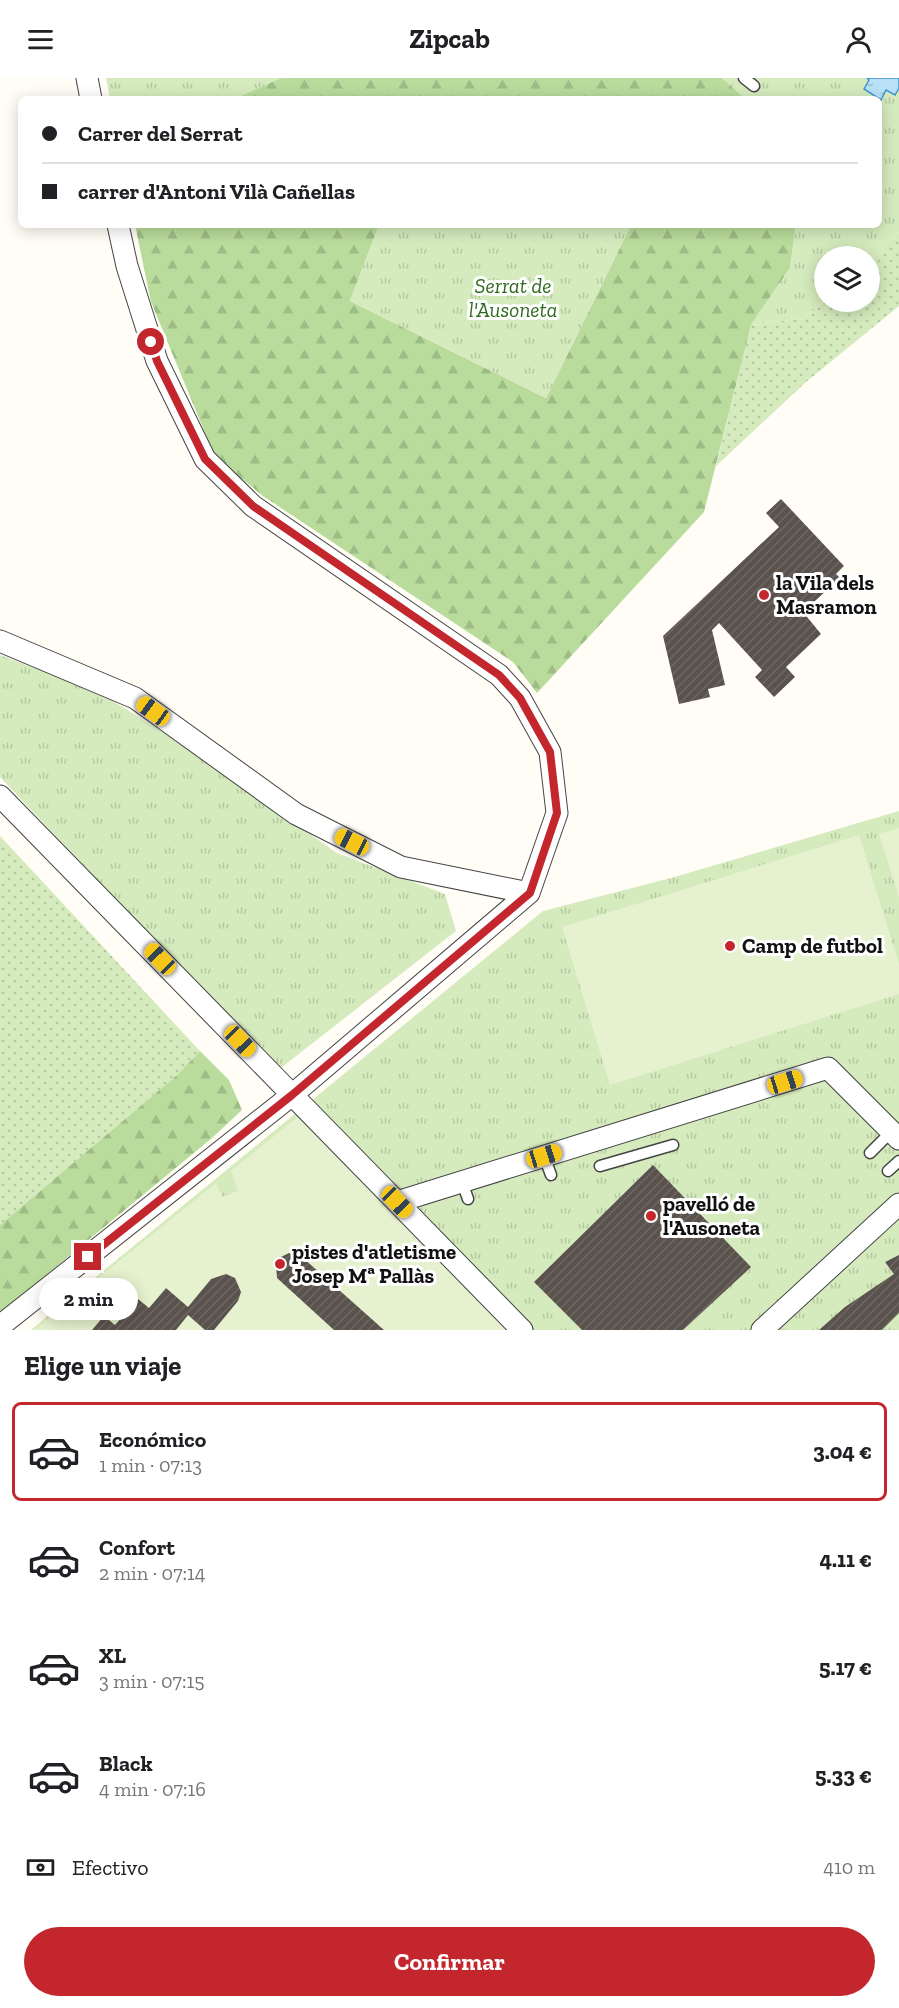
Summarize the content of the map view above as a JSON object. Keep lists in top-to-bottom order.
{
  "parks": ["Serrat de l'Ausoneta"],
  "places": [
    "la Vila dels Masramon",
    "Camp de futbol",
    "pavelló de l'Ausoneta",
    "pistes d'atletisme Josep Mª Pallàs"
  ],
  "page": {
    "header": "Zipcab",
    "banner": ["Carrer del Serrat", "carrer d'Antoni Vilà Cañellas"],
    "bubble": "2 min",
    "heading": "Elige un viaje",
    "list": [
      {
        "name": "Económico",
        "note": "1 min · 07:13",
        "value": "3.04 €"
      },
      {
        "name": "Confort",
        "note": "2 min · 07:14",
        "value": "4.11 €"
      },
      {
        "name": "XL",
        "note": "3 min · 07:15",
        "value": "5.17 €"
      },
      {
        "name": "Black",
        "note": "4 min · 07:16",
        "value": "5.33 €"
      }
    ],
    "pay": ["Efectivo", "410 m"],
    "buttons": "Confirmar"
  }
}
